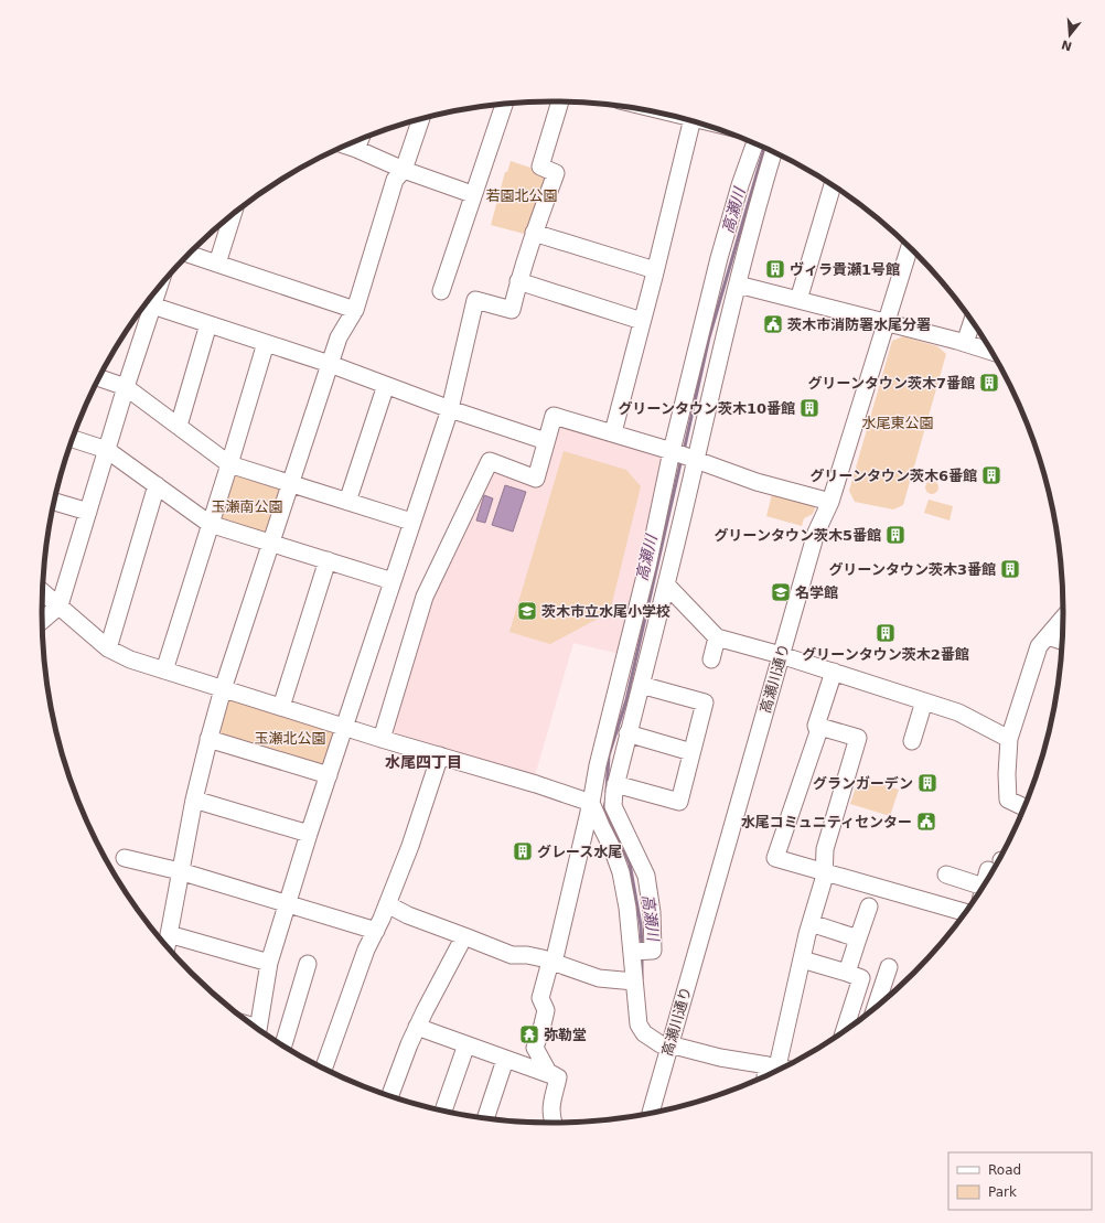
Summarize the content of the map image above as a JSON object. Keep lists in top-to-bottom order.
{
  "streets": {
    "street": ["高瀬川通り"]
  },
  "districts": ["水尾四丁目"],
  "water": ["高瀬川"],
  "parks": [
    "若園北公園",
    "水尾東公園",
    "玉瀬南公園",
    "玉瀬北公園"
  ],
  "places": {
    "building": [
      "ヴィラ貴瀬1号館",
      "グリーンタウン茨木7番館",
      "グリーンタウン茨木10番館",
      "グリーンタウン茨木6番館",
      "グリーンタウン茨木5番館",
      "グリーンタウン茨木3番館",
      "グリーンタウン茨木2番館",
      "グランガーデン",
      "グレース水尾"
    ],
    "public building": ["茨木市消防署水尾分署", "水尾コミュニティセンター"],
    "school or university": ["名学館", "茨木市立水尾小学校"],
    "temple": ["弥勒堂"]
  },
  "legend": ["Road", "Park"],
  "north": "bottom"
}
